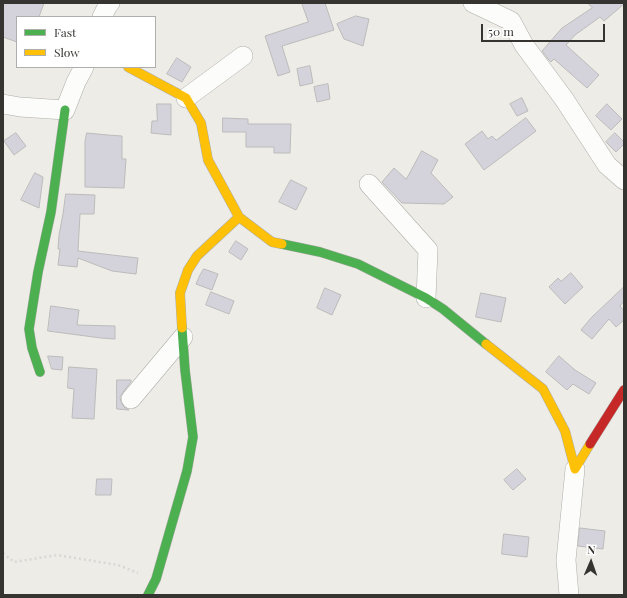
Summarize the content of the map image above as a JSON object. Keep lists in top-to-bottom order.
{
  "legend": ["Fast", "Slow"],
  "scale_bar": "50 m",
  "north": "top"
}
